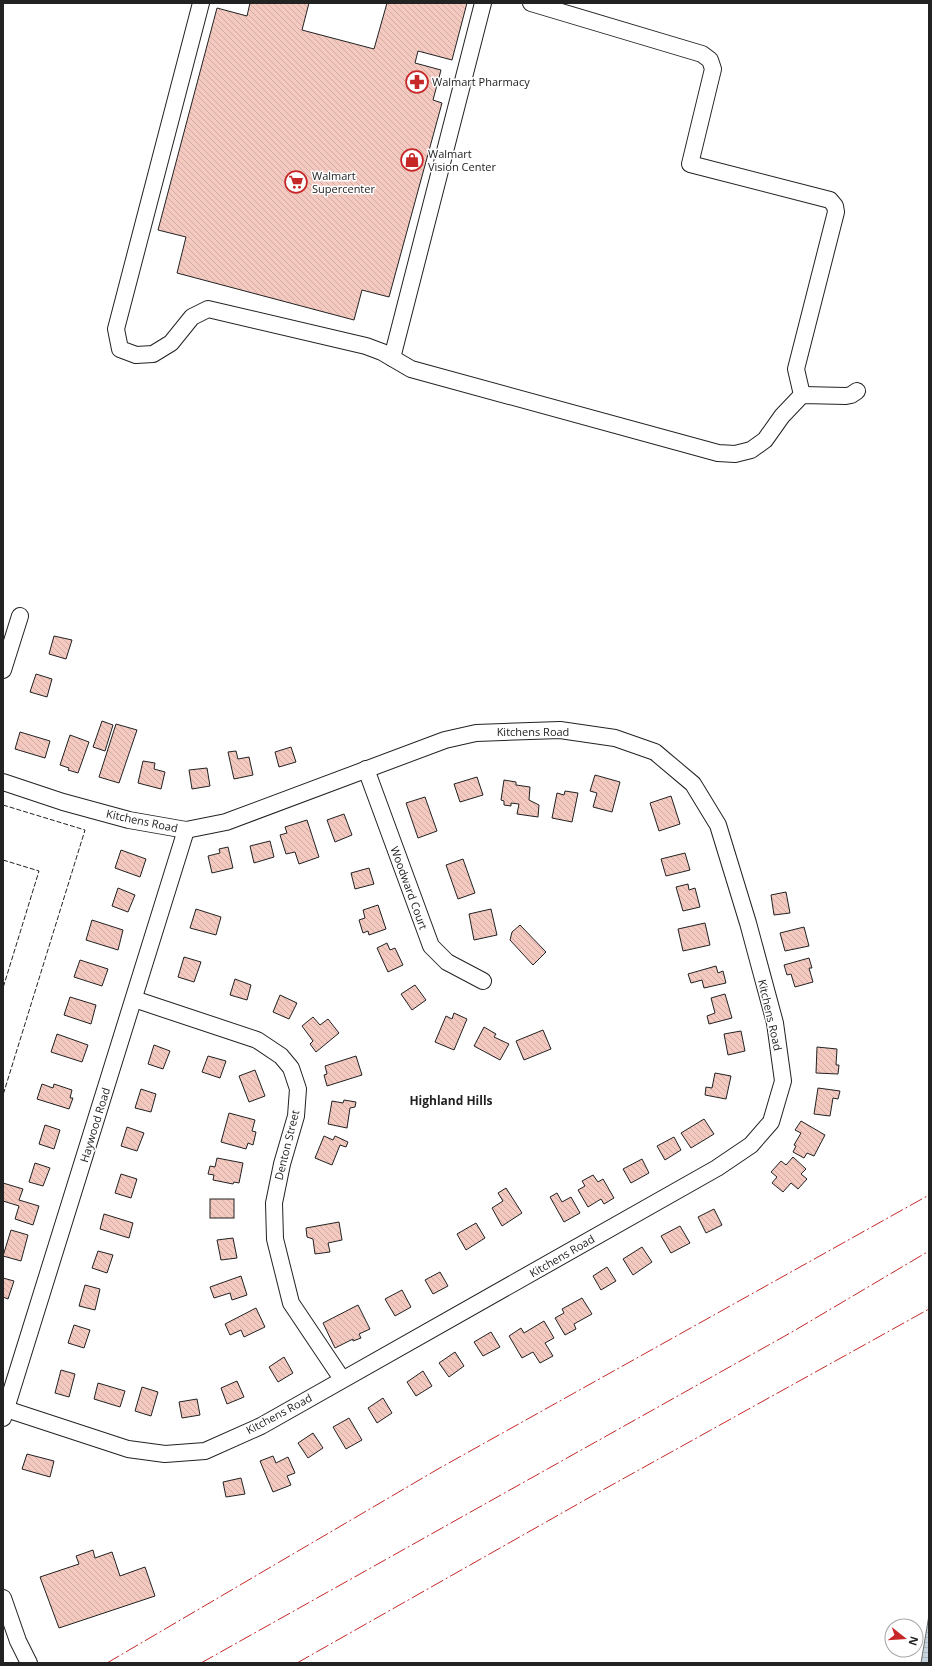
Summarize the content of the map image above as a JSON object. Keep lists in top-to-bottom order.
{
  "streets": {
    "street": [
      "Kitchens Road",
      "Woodward Court",
      "Haywood Road",
      "Denton Street"
    ]
  },
  "crossings": [
    ["Kitchens Road", "Woodward Court"],
    ["Kitchens Road", "Haywood Road"],
    ["Kitchens Road", "Denton Street"],
    ["Haywood Road", "Denton Street"]
  ],
  "districts": ["Highland Hills"],
  "places": {
    "pharmacy": ["Walmart Pharmacy"],
    "shop": ["Walmart Vision Center"],
    "supermarket": ["Walmart Supercenter"]
  },
  "north": "right"
}
